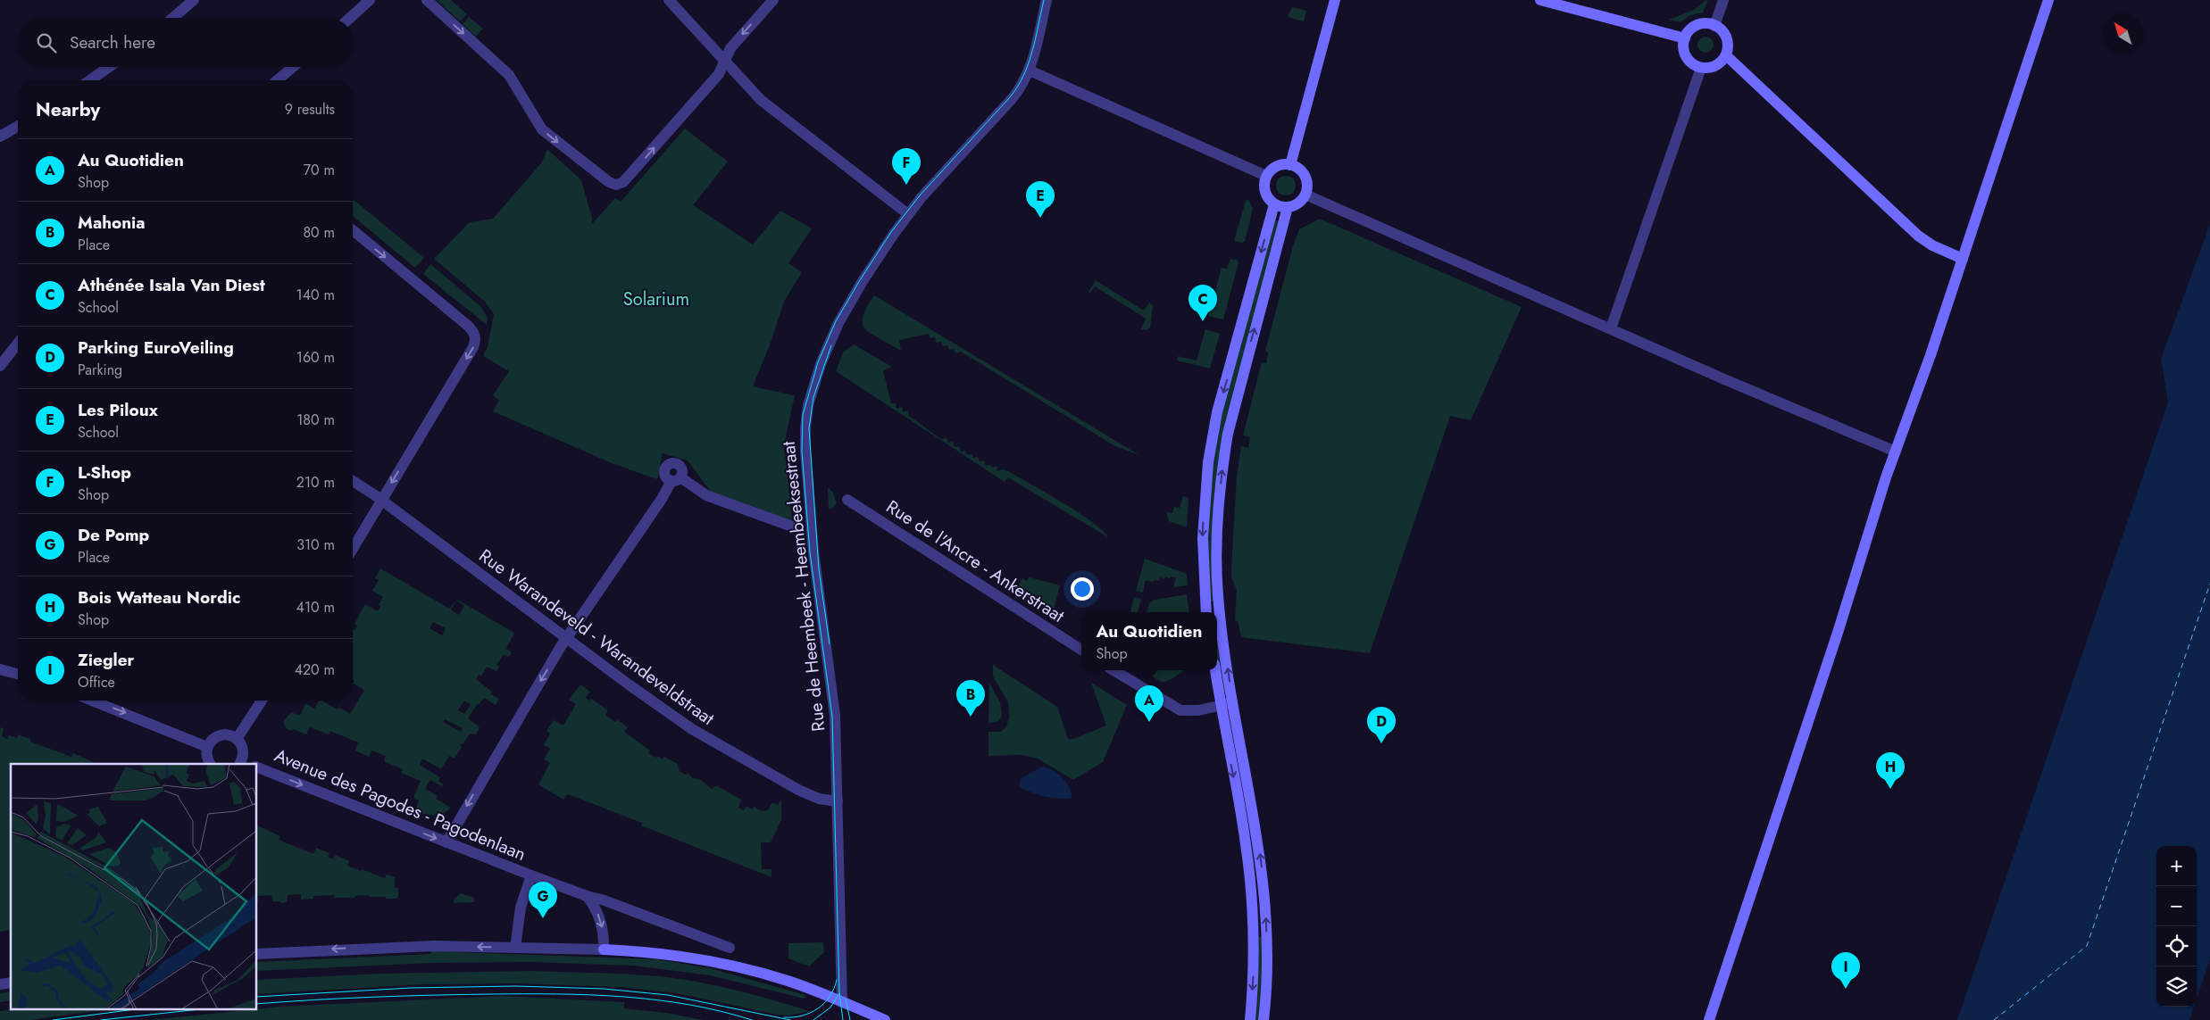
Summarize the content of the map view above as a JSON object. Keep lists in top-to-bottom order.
{
  "streets": {
    "street": [
      "Rue de l'Ancre - Ankerstraat",
      "Rue de Heembeek - Heembeeksestraat",
      "Rue Warandeveld - Warandeveldstraat",
      "Avenue des Pagodes - Pagodenlaan"
    ]
  },
  "crossings": [
    ["Rue de Heembeek - Heembeeksestraat", "Rue Warandeveld - Warandeveldstraat"]
  ],
  "one_way": ["Avenue des Pagodes - Pagodenlaan"],
  "parks": ["Solarium"],
  "north": "top left",
  "page": {
    "search": "Search here",
    "heading": ["Nearby", "9 results"],
    "list": [
      {
        "mark": "A",
        "name": "Au Quotidien",
        "note": "Shop",
        "value": "70 m"
      },
      {
        "mark": "B",
        "name": "Mahonia",
        "note": "Place",
        "value": "80 m"
      },
      {
        "mark": "C",
        "name": "Athénée Isala Van Diest",
        "note": "School",
        "value": "140 m"
      },
      {
        "mark": "D",
        "name": "Parking EuroVeiling",
        "note": "Parking",
        "value": "160 m"
      },
      {
        "mark": "E",
        "name": "Les Piloux",
        "note": "School",
        "value": "180 m"
      },
      {
        "mark": "F",
        "name": "L-Shop",
        "note": "Shop",
        "value": "210 m"
      },
      {
        "mark": "G",
        "name": "De Pomp",
        "note": "Place",
        "value": "310 m"
      },
      {
        "mark": "H",
        "name": "Bois Watteau Nordic",
        "note": "Shop",
        "value": "410 m"
      },
      {
        "mark": "I",
        "name": "Ziegler",
        "note": "Office",
        "value": "420 m"
      }
    ],
    "pins": [
      "F",
      "E",
      "C",
      "B",
      "A",
      "D",
      "H",
      "G",
      "I"
    ],
    "popup": ["Au Quotidien", "Shop"],
    "map_buttons": ["+", "−"]
  }
}
